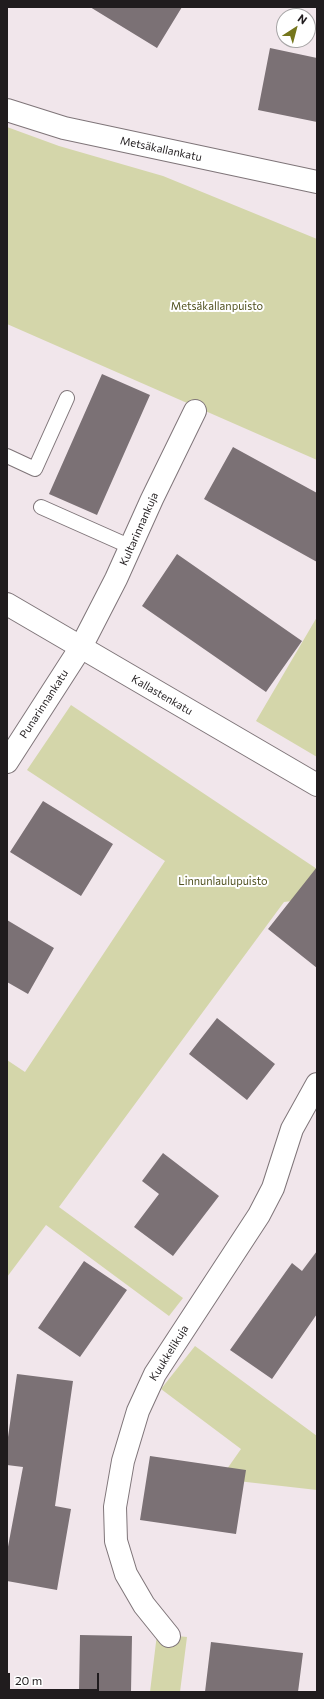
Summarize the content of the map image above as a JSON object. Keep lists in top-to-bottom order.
{
  "streets": {
    "street": [
      "Metsäkallankatu",
      "Kultarinnankuja",
      "Kallastenkatu",
      "Punarinnankatu",
      "Kuukkelikuja"
    ]
  },
  "crossings": [
    ["Kultarinnankuja", "Kallastenkatu"],
    ["Kultarinnankuja", "Punarinnankatu"],
    ["Kallastenkatu", "Punarinnankatu"]
  ],
  "parks": ["Metsäkallanpuisto", "Linnunlaulupuisto"],
  "scale_bar": "20 m",
  "north": "top right"
}
